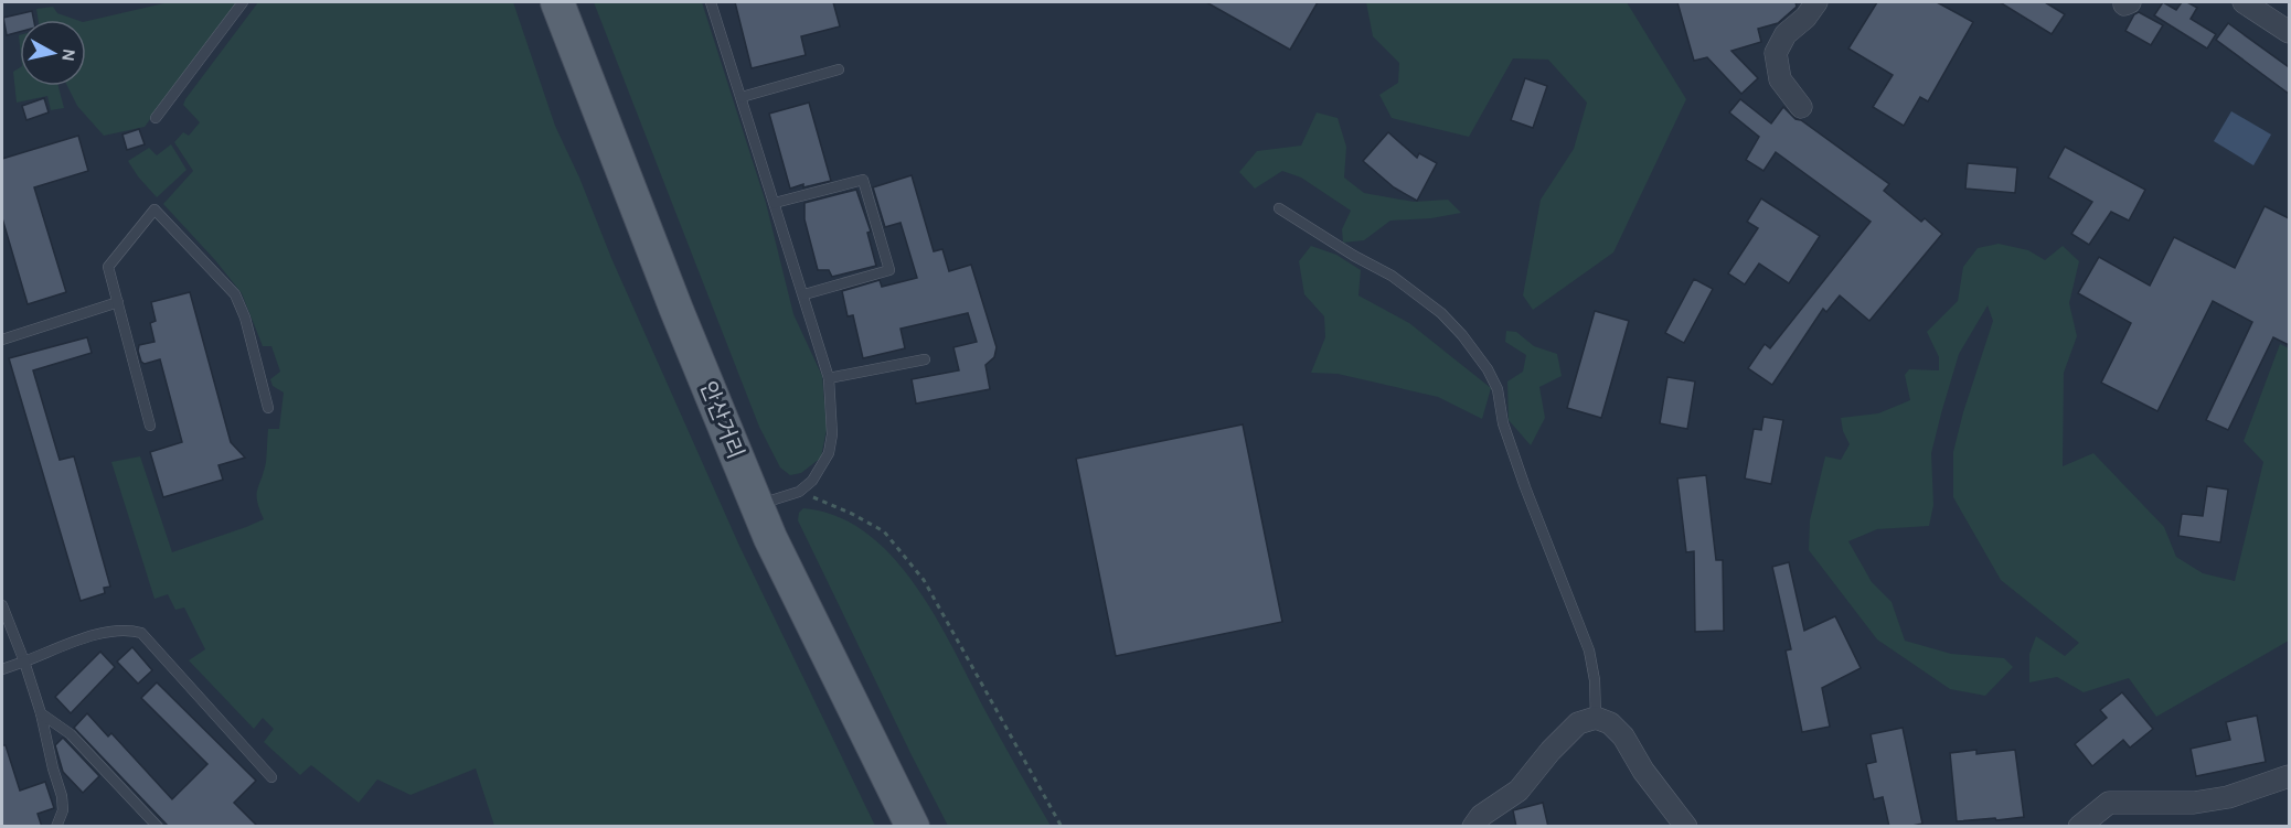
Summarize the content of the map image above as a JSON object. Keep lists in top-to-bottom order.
{
  "streets": {
    "main road": ["안산거리"]
  },
  "north": "right"
}
